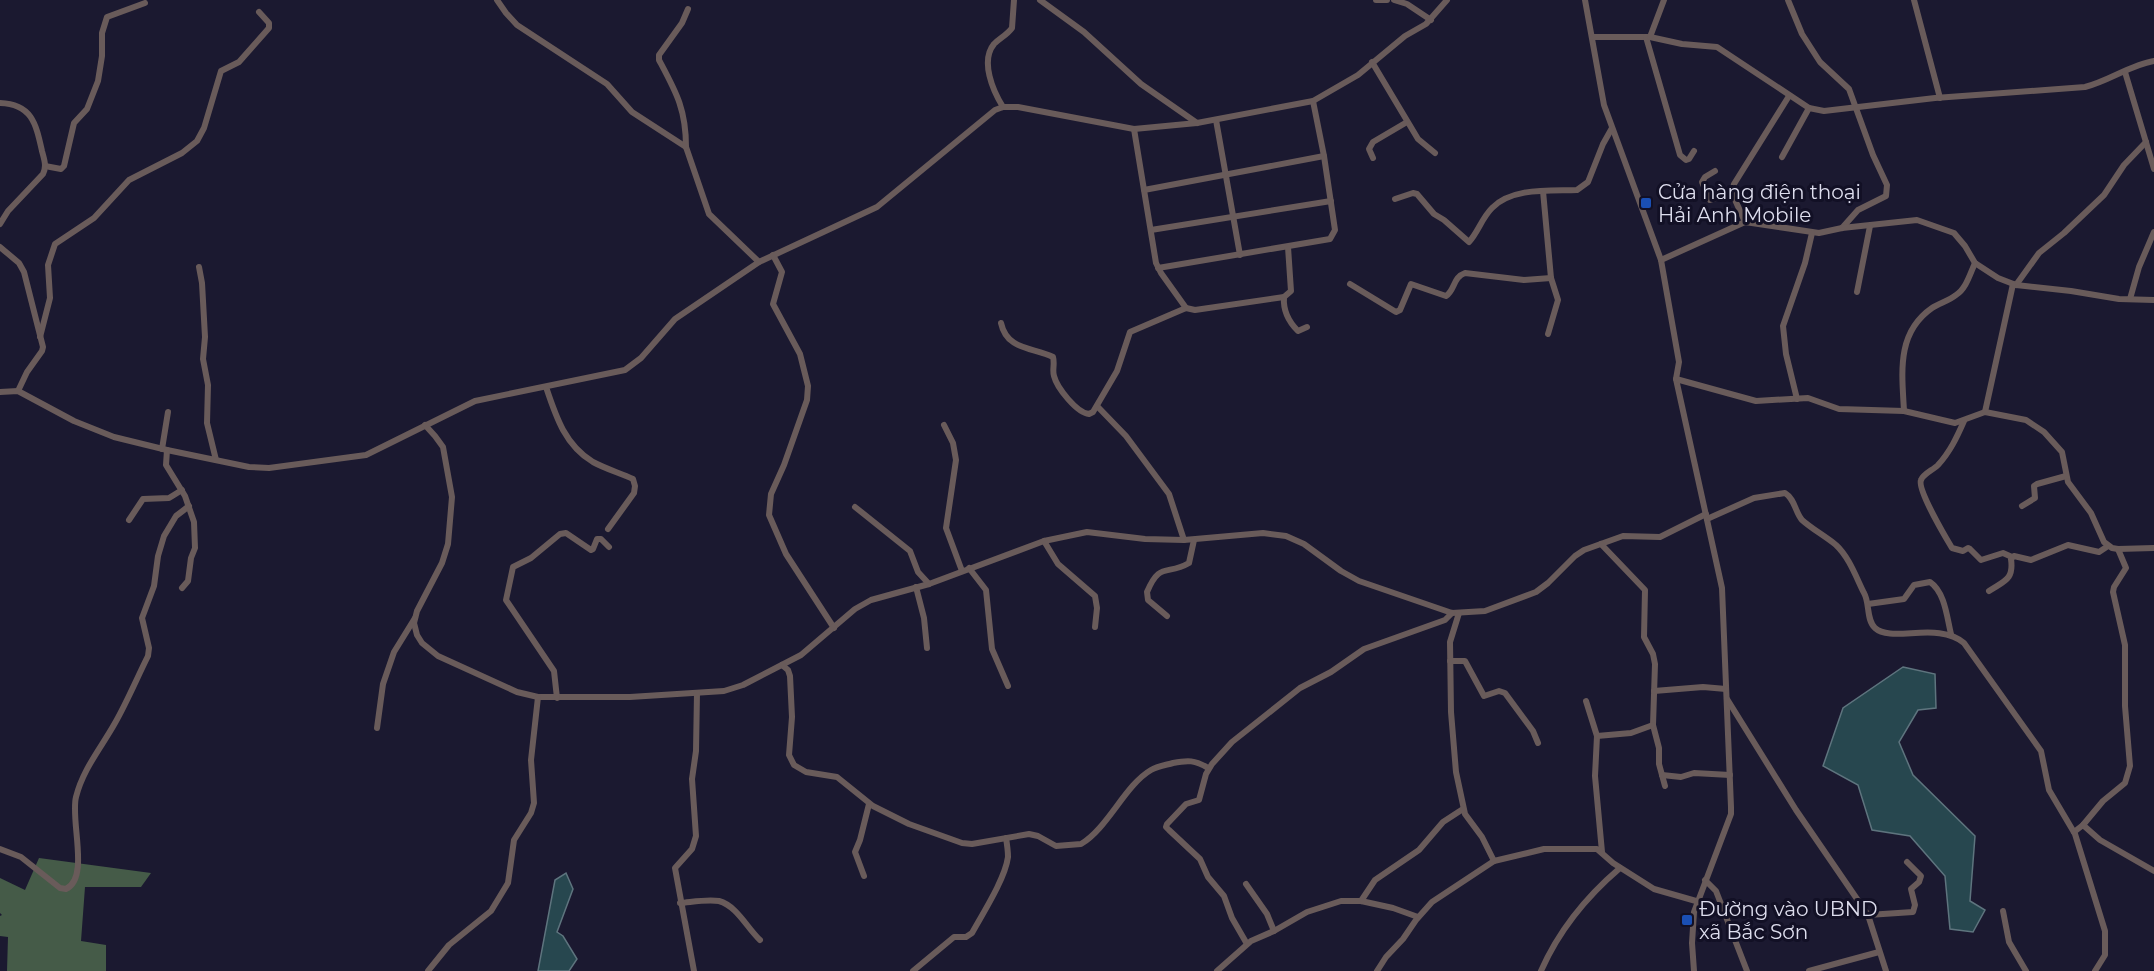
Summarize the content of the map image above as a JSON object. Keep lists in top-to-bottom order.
{
  "places": {
    "transit": ["Cửa hàng điện thoại Hải Anh Mobile", "Đường vào UBND xã Bắc Sơn"]
  }
}
